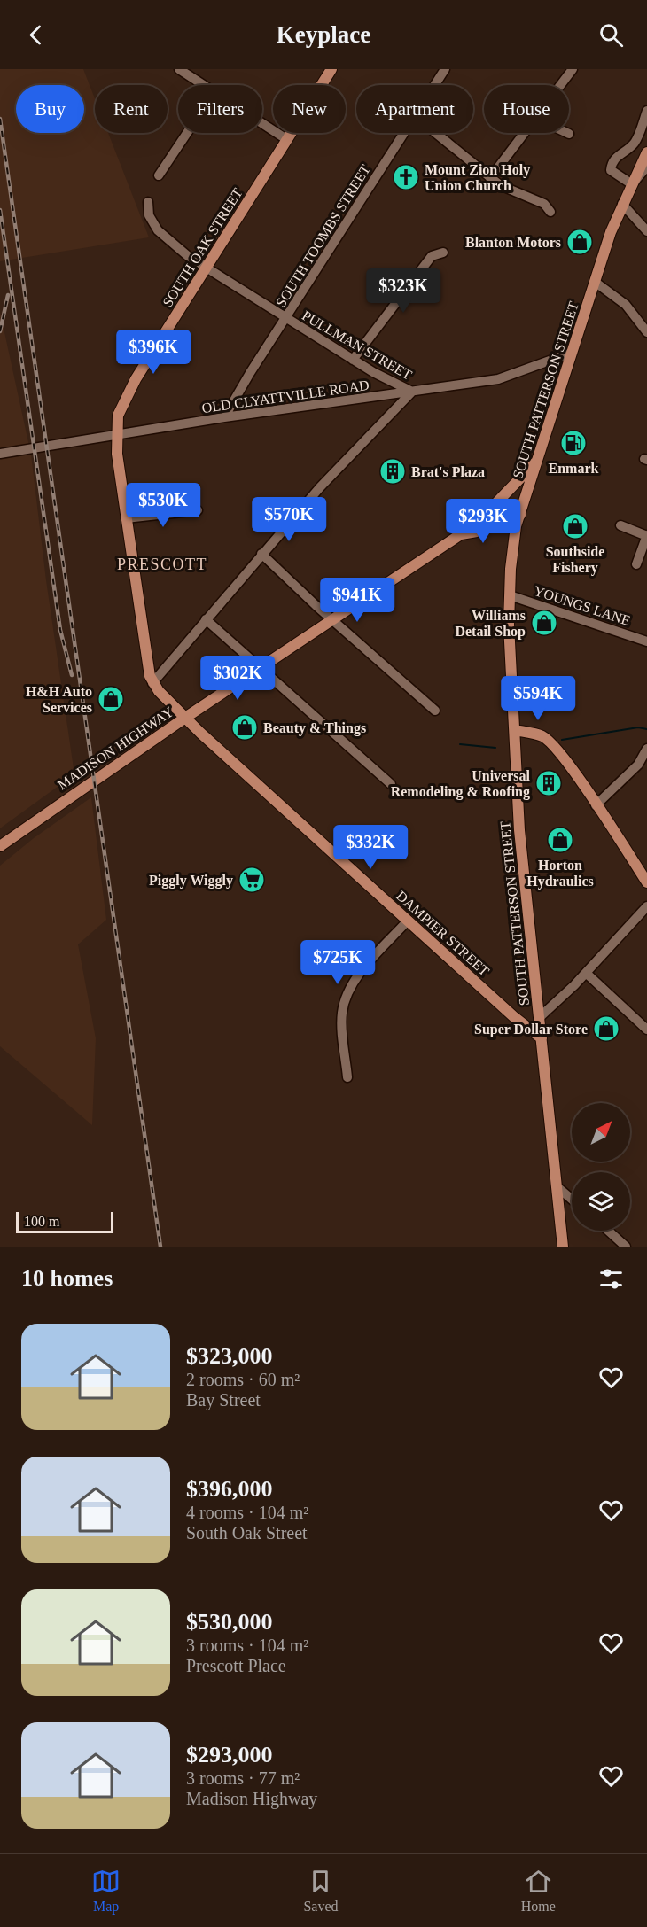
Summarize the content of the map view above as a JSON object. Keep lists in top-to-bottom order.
{
  "streets": {
    "main road": [
      "SOUTH OAK STREET",
      "SOUTH PATTERSON STREET",
      "MADISON HIGHWAY",
      "DAMPIER STREET"
    ],
    "street": [
      "SOUTH TOOMBS STREET",
      "PULLMAN STREET",
      "OLD CLYATTVILLE ROAD",
      "YOUNGS LANE"
    ]
  },
  "crossings": [
    ["SOUTH TOOMBS STREET", "PULLMAN STREET"],
    ["SOUTH TOOMBS STREET", "OLD CLYATTVILLE ROAD"],
    ["SOUTH OAK STREET", "PULLMAN STREET"],
    ["SOUTH OAK STREET", "OLD CLYATTVILLE ROAD"],
    ["SOUTH OAK STREET", "MADISON HIGHWAY"],
    ["SOUTH OAK STREET", "DAMPIER STREET"],
    ["PULLMAN STREET", "OLD CLYATTVILLE ROAD"],
    ["SOUTH PATTERSON STREET", "OLD CLYATTVILLE ROAD"],
    ["SOUTH PATTERSON STREET", "YOUNGS LANE"],
    ["SOUTH PATTERSON STREET", "MADISON HIGHWAY"],
    ["SOUTH PATTERSON STREET", "DAMPIER STREET"],
    ["MADISON HIGHWAY", "DAMPIER STREET"]
  ],
  "districts": ["PRESCOTT"],
  "places": {
    "church": ["Mount Zion Holy Union Church"],
    "shop": [
      "Blanton Motors",
      "Southside Fishery",
      "Williams Detail Shop",
      "H&H Auto Services",
      "Beauty & Things",
      "Horton Hydraulics",
      "Super Dollar Store"
    ],
    "fuel station": ["Enmark"],
    "building": ["Brat's Plaza", "Universal Remodeling & Roofing"],
    "supermarket": ["Piggly Wiggly"]
  },
  "scale_bar": "100 m",
  "north": "top right",
  "page": {
    "header": "Keyplace",
    "chip": [
      "Buy",
      "Rent",
      "Filters",
      "New",
      "Apartment",
      "House"
    ],
    "price": [
      "$323K",
      "$396K",
      "$530K",
      "$570K",
      "$293K",
      "$941K",
      "$302K",
      "$594K",
      "$332K",
      "$725K"
    ],
    "scale": "100 m",
    "heading": "10 homes",
    "list": [
      {
        "name": "$323,000",
        "note": "2 rooms · 60 m² · Bay Street"
      },
      {
        "name": "$396,000",
        "note": "4 rooms · 104 m² · South Oak Street"
      },
      {
        "name": "$530,000",
        "note": "3 rooms · 104 m² · Prescott Place"
      },
      {
        "name": "$293,000",
        "note": "3 rooms · 77 m² · Madison Highway"
      }
    ],
    "tabs": ["Map", "Saved", "Home"]
  }
}
